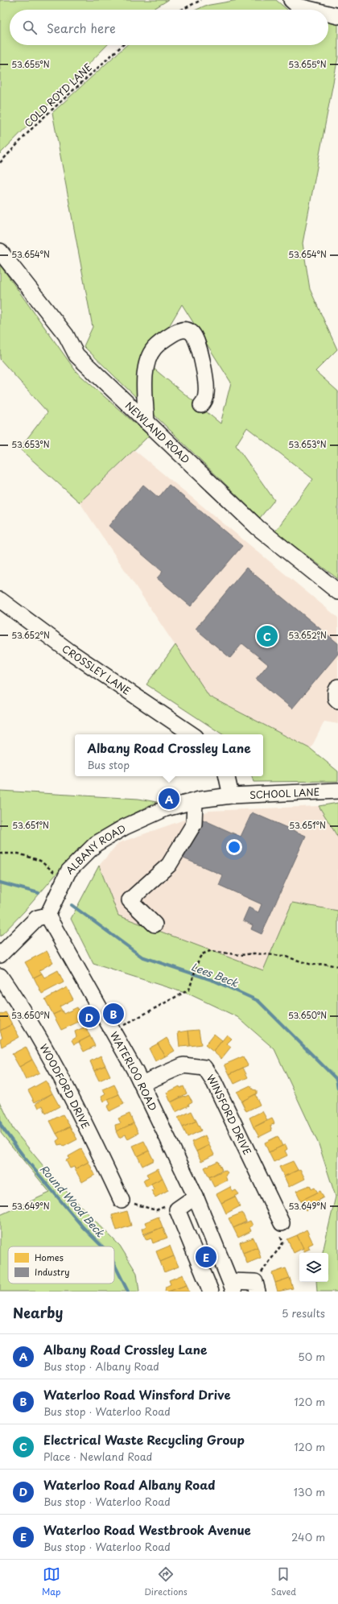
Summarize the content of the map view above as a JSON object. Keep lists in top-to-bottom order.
{
  "streets": {
    "street": [
      "NEWLAND ROAD",
      "CROSSLEY LANE",
      "SCHOOL LANE",
      "ALBANY ROAD",
      "WATERLOO ROAD",
      "WOODFORD DRIVE",
      "WINSFORD DRIVE"
    ],
    "path": ["COLD ROYD LANE"]
  },
  "crossings": [
    ["SCHOOL LANE", "ALBANY ROAD"],
    ["ALBANY ROAD", "WATERLOO ROAD"],
    ["WATERLOO ROAD", "WINSFORD DRIVE"]
  ],
  "water": ["Lees Beck", "Round Wood Beck"],
  "legend": ["Homes", "Industry"],
  "page": {
    "search": "Search here",
    "pins": [
      "C",
      "A",
      "B",
      "D",
      "E"
    ],
    "popup": ["Albany Road Crossley Lane", "Bus stop"],
    "heading": ["Nearby", "5 results"],
    "list": [
      {
        "mark": "A",
        "name": "Albany Road Crossley Lane",
        "note": "Bus stop · Albany Road",
        "value": "50 m"
      },
      {
        "mark": "B",
        "name": "Waterloo Road Winsford Drive",
        "note": "Bus stop · Waterloo Road",
        "value": "120 m"
      },
      {
        "mark": "C",
        "name": "Electrical Waste Recycling Group",
        "note": "Place · Newland Road",
        "value": "120 m"
      },
      {
        "mark": "D",
        "name": "Waterloo Road Albany Road",
        "note": "Bus stop · Waterloo Road",
        "value": "130 m"
      },
      {
        "mark": "E",
        "name": "Waterloo Road Westbrook Avenue",
        "note": "Bus stop · Waterloo Road",
        "value": "240 m"
      }
    ],
    "nav": ["Map", "Directions", "Saved"]
  },
  "coordinates": [
    "53.655°N",
    "53.654°N",
    "53.653°N",
    "53.652°N",
    "53.651°N",
    "53.650°N",
    "53.649°N"
  ]
}
